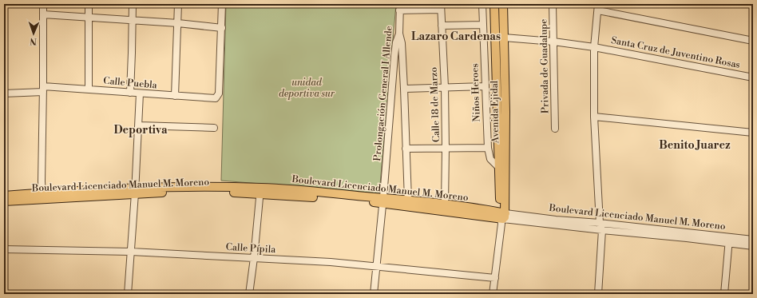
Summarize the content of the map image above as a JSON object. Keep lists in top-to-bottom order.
{
  "streets": {
    "main road": ["Avenida Ejidal", "Boulevard Licenciado Manuel M. Moreno"],
    "street": [
      "Santa Cruz de Juventino Rosas",
      "Privada de Guadalupe",
      "Calle Puebla",
      "Niños Heroes",
      "Prolongación General I Allende",
      "Calle 18 de Marzo",
      "Calle Pípila"
    ]
  },
  "crossings": [
    ["Santa Cruz de Juventino Rosas", "Privada de Guadalupe"],
    ["Santa Cruz de Juventino Rosas", "Avenida Ejidal"],
    ["Niños Heroes", "Avenida Ejidal"],
    ["Prolongación General I Allende", "Boulevard Licenciado Manuel M. Moreno"],
    ["Prolongación General I Allende", "Calle Pípila"],
    ["Calle 18 de Marzo", "Boulevard Licenciado Manuel M. Moreno"],
    ["Avenida Ejidal", "Boulevard Licenciado Manuel M. Moreno"]
  ],
  "districts": ["Lazaro Cardenas", "Deportiva", "Benito Juarez"],
  "parks": ["unidad deportiva sur"],
  "north": "bottom"
}
